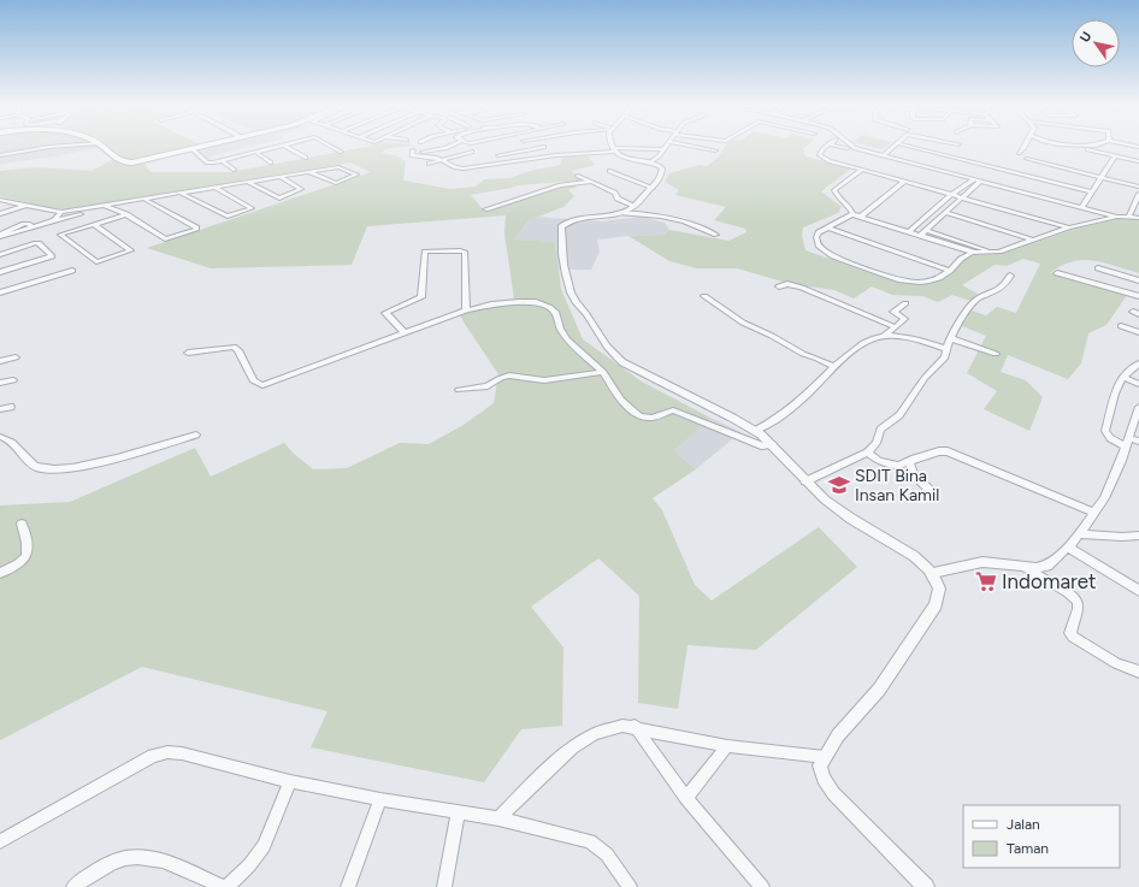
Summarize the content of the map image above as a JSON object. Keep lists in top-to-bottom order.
{
  "places": {
    "school or university": ["SDIT Bina Insan Kamil"],
    "supermarket": ["Indomaret"]
  },
  "legend": ["Jalan", "Taman"],
  "north": "top left"
}
